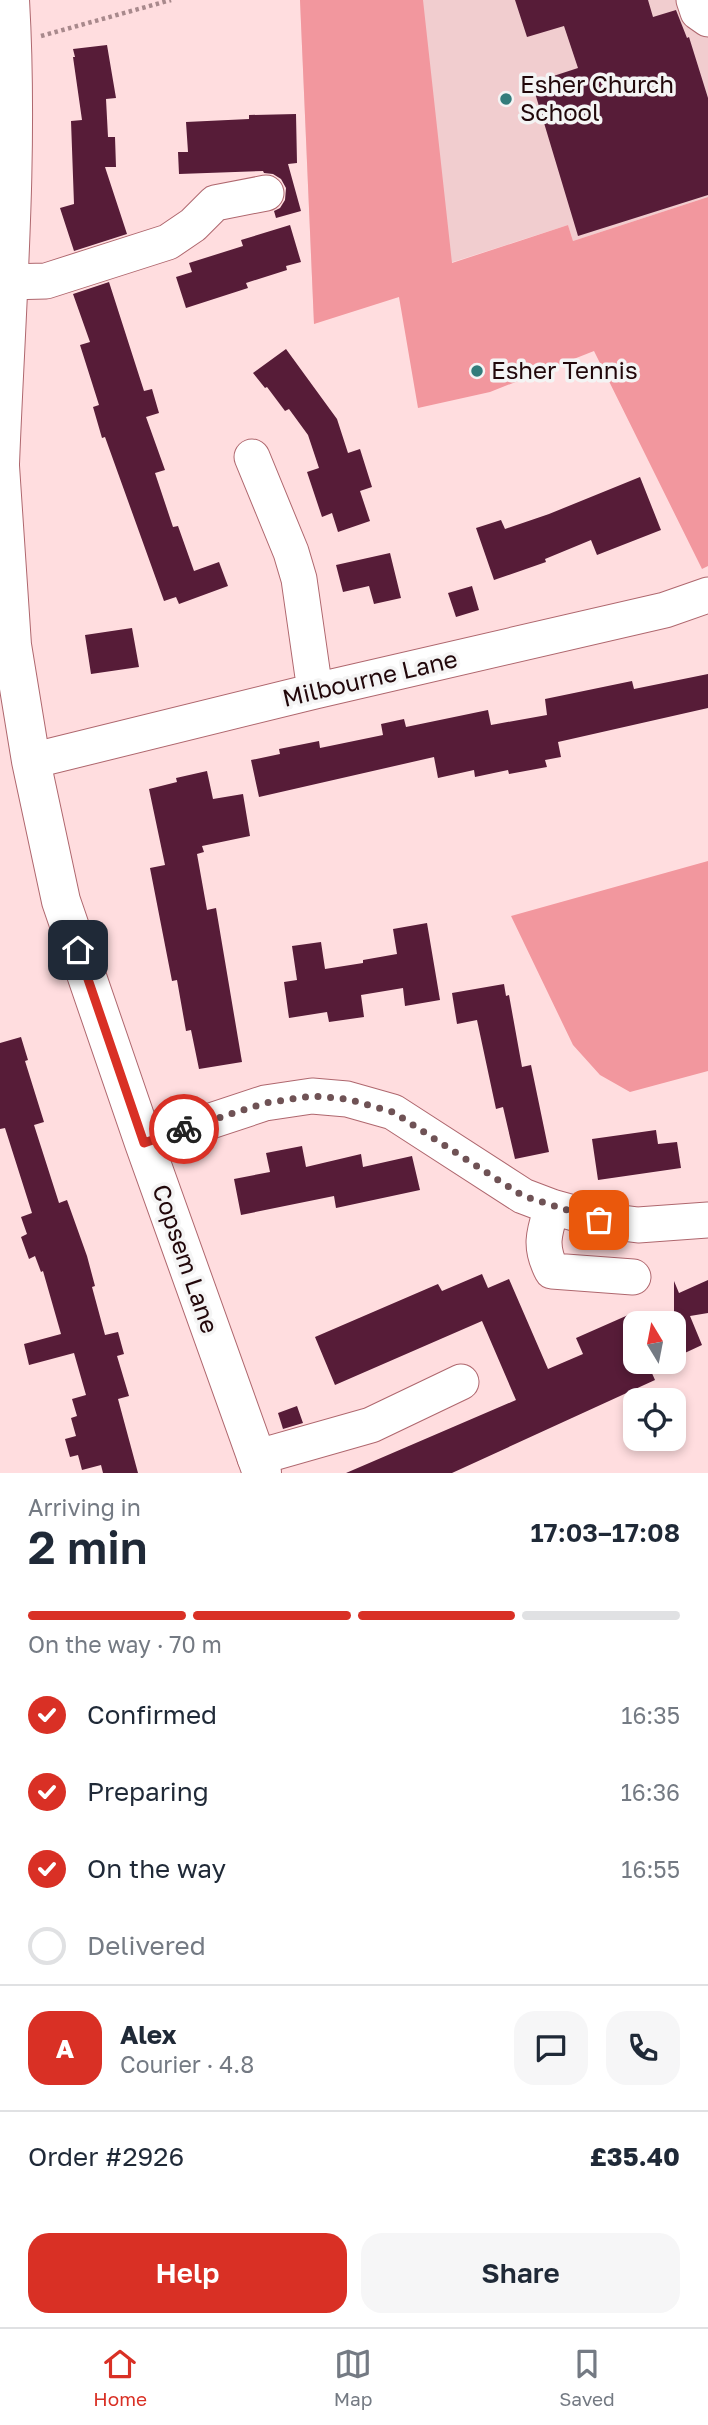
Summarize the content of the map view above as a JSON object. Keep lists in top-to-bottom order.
{
  "streets": {
    "main road": ["Copsem Lane"],
    "street": ["Milbourne Lane"]
  },
  "crossings": [
    ["Milbourne Lane", "Copsem Lane"]
  ],
  "places": ["Esher Church School", "Esher Tennis"],
  "north": "top",
  "page": {
    "heading": ["2 min", "Arriving in", "17:03–17:08"],
    "panel": [
      "Alex",
      "Courier · 4.8",
      "Order #2926",
      "£35.40"
    ],
    "bar": "On the way · 70 m",
    "list": [
      ["Confirmed", "16:35"],
      ["Preparing", "16:36"],
      ["On the way", "16:55"],
      "Delivered"
    ],
    "round": "A",
    "buttons": ["Help", "Share"],
    "tabs": ["Home", "Map", "Saved"]
  }
}
